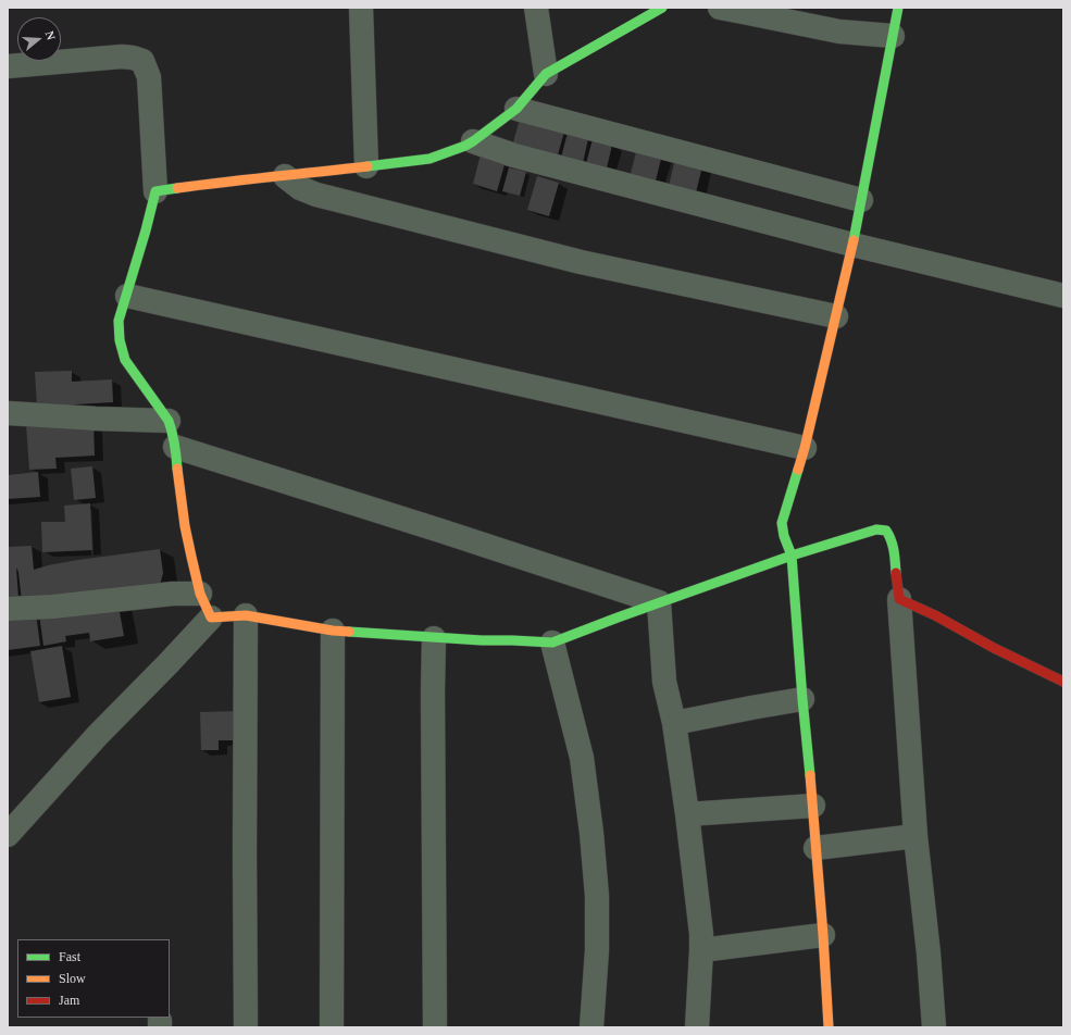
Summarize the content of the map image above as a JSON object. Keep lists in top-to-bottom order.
{
  "legend": ["Fast", "Slow", "Jam"],
  "north": "right"
}
